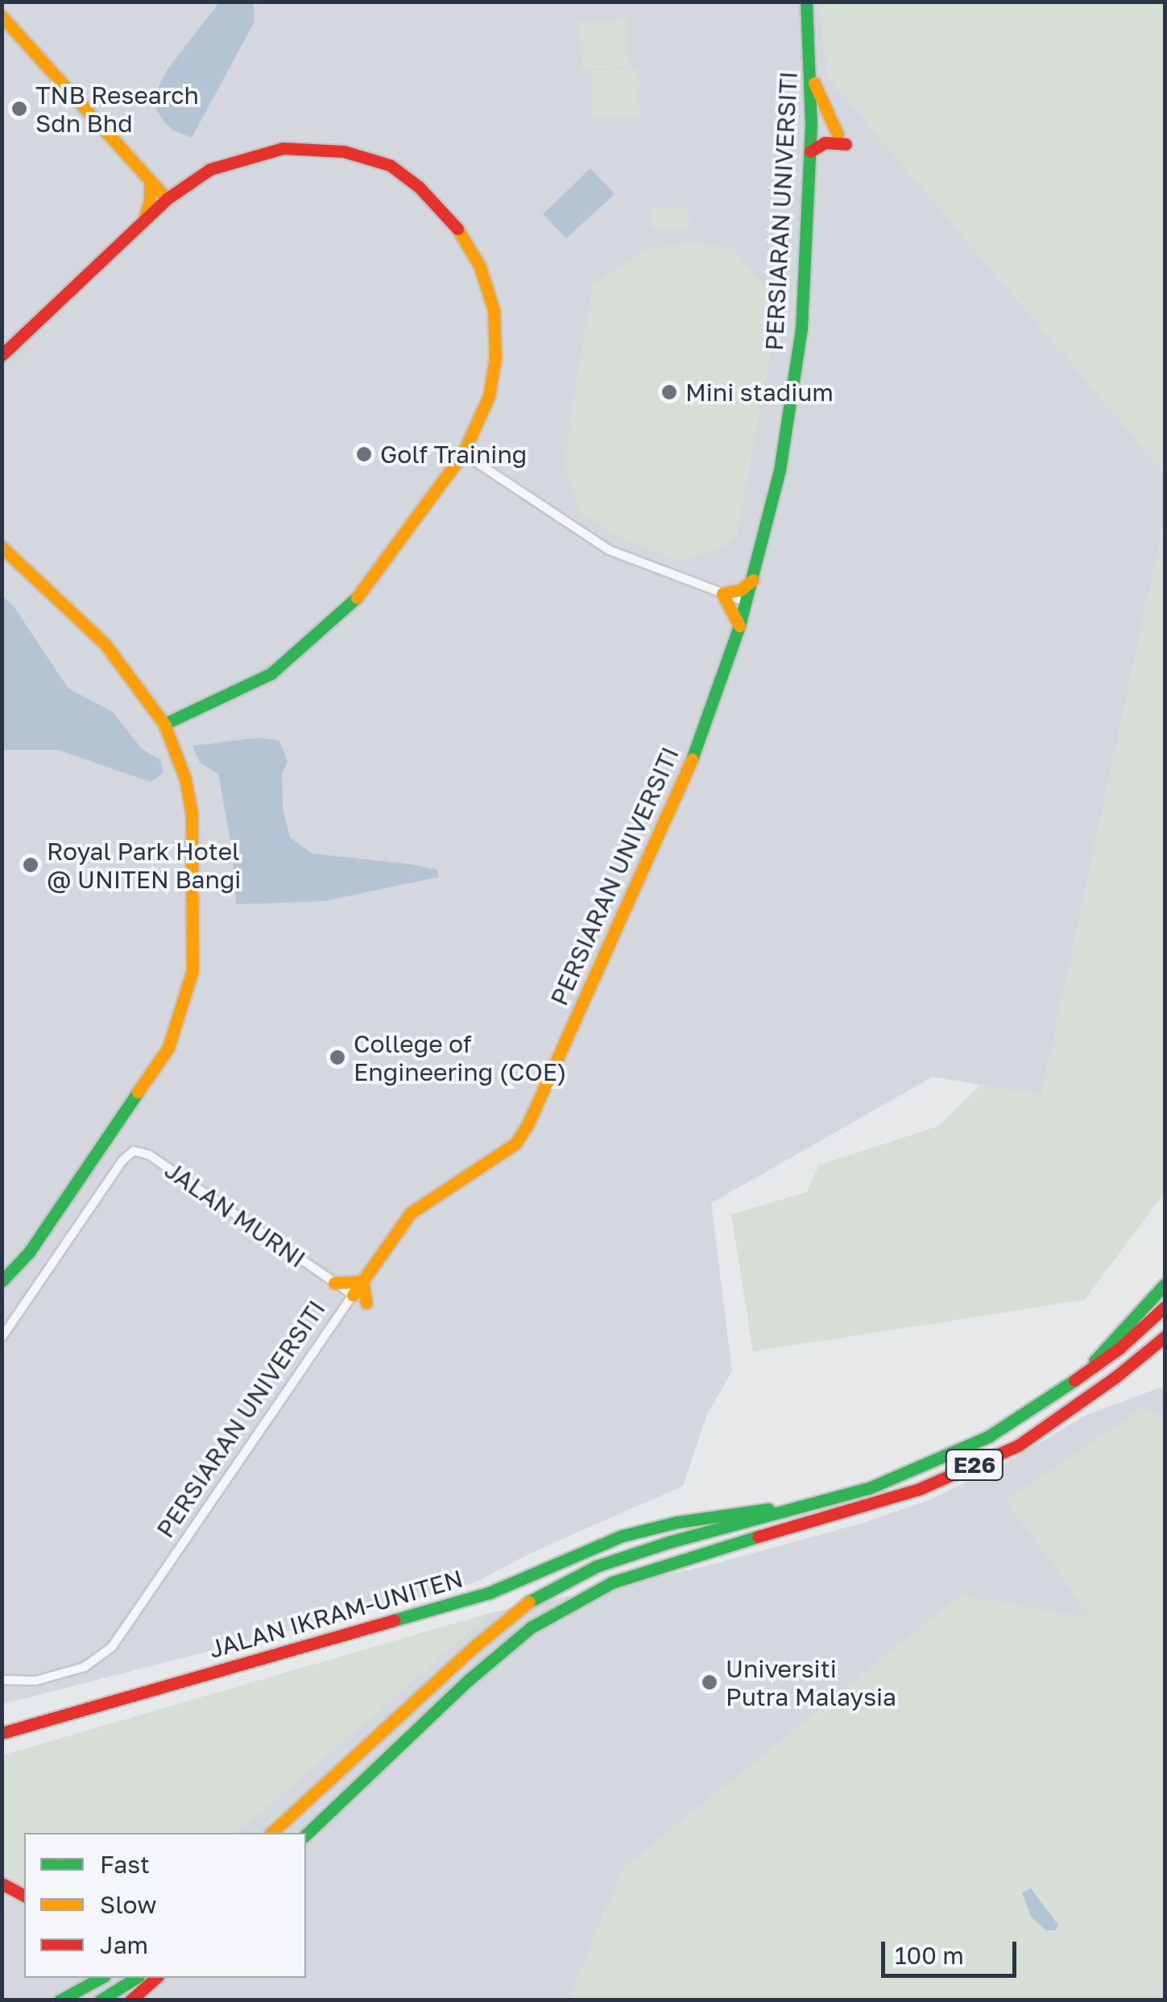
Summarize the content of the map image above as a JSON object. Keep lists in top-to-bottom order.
{
  "streets": {
    "main road": ["PERSIARAN UNIVERSITI", "E26", "JALAN IKRAM-UNITEN"],
    "street": ["JALAN MURNI"]
  },
  "crossings": [
    ["PERSIARAN UNIVERSITI", "JALAN MURNI"],
    ["E26", "JALAN IKRAM-UNITEN"]
  ],
  "places": [
    "TNB Research Sdn Bhd",
    "Mini stadium",
    "Golf Training",
    "Royal Park Hotel @ UNITEN Bangi",
    "College of Engineering (COE)",
    "Universiti Putra Malaysia"
  ],
  "legend": ["Fast", "Slow", "Jam"],
  "scale_bar": "100 m"
}
